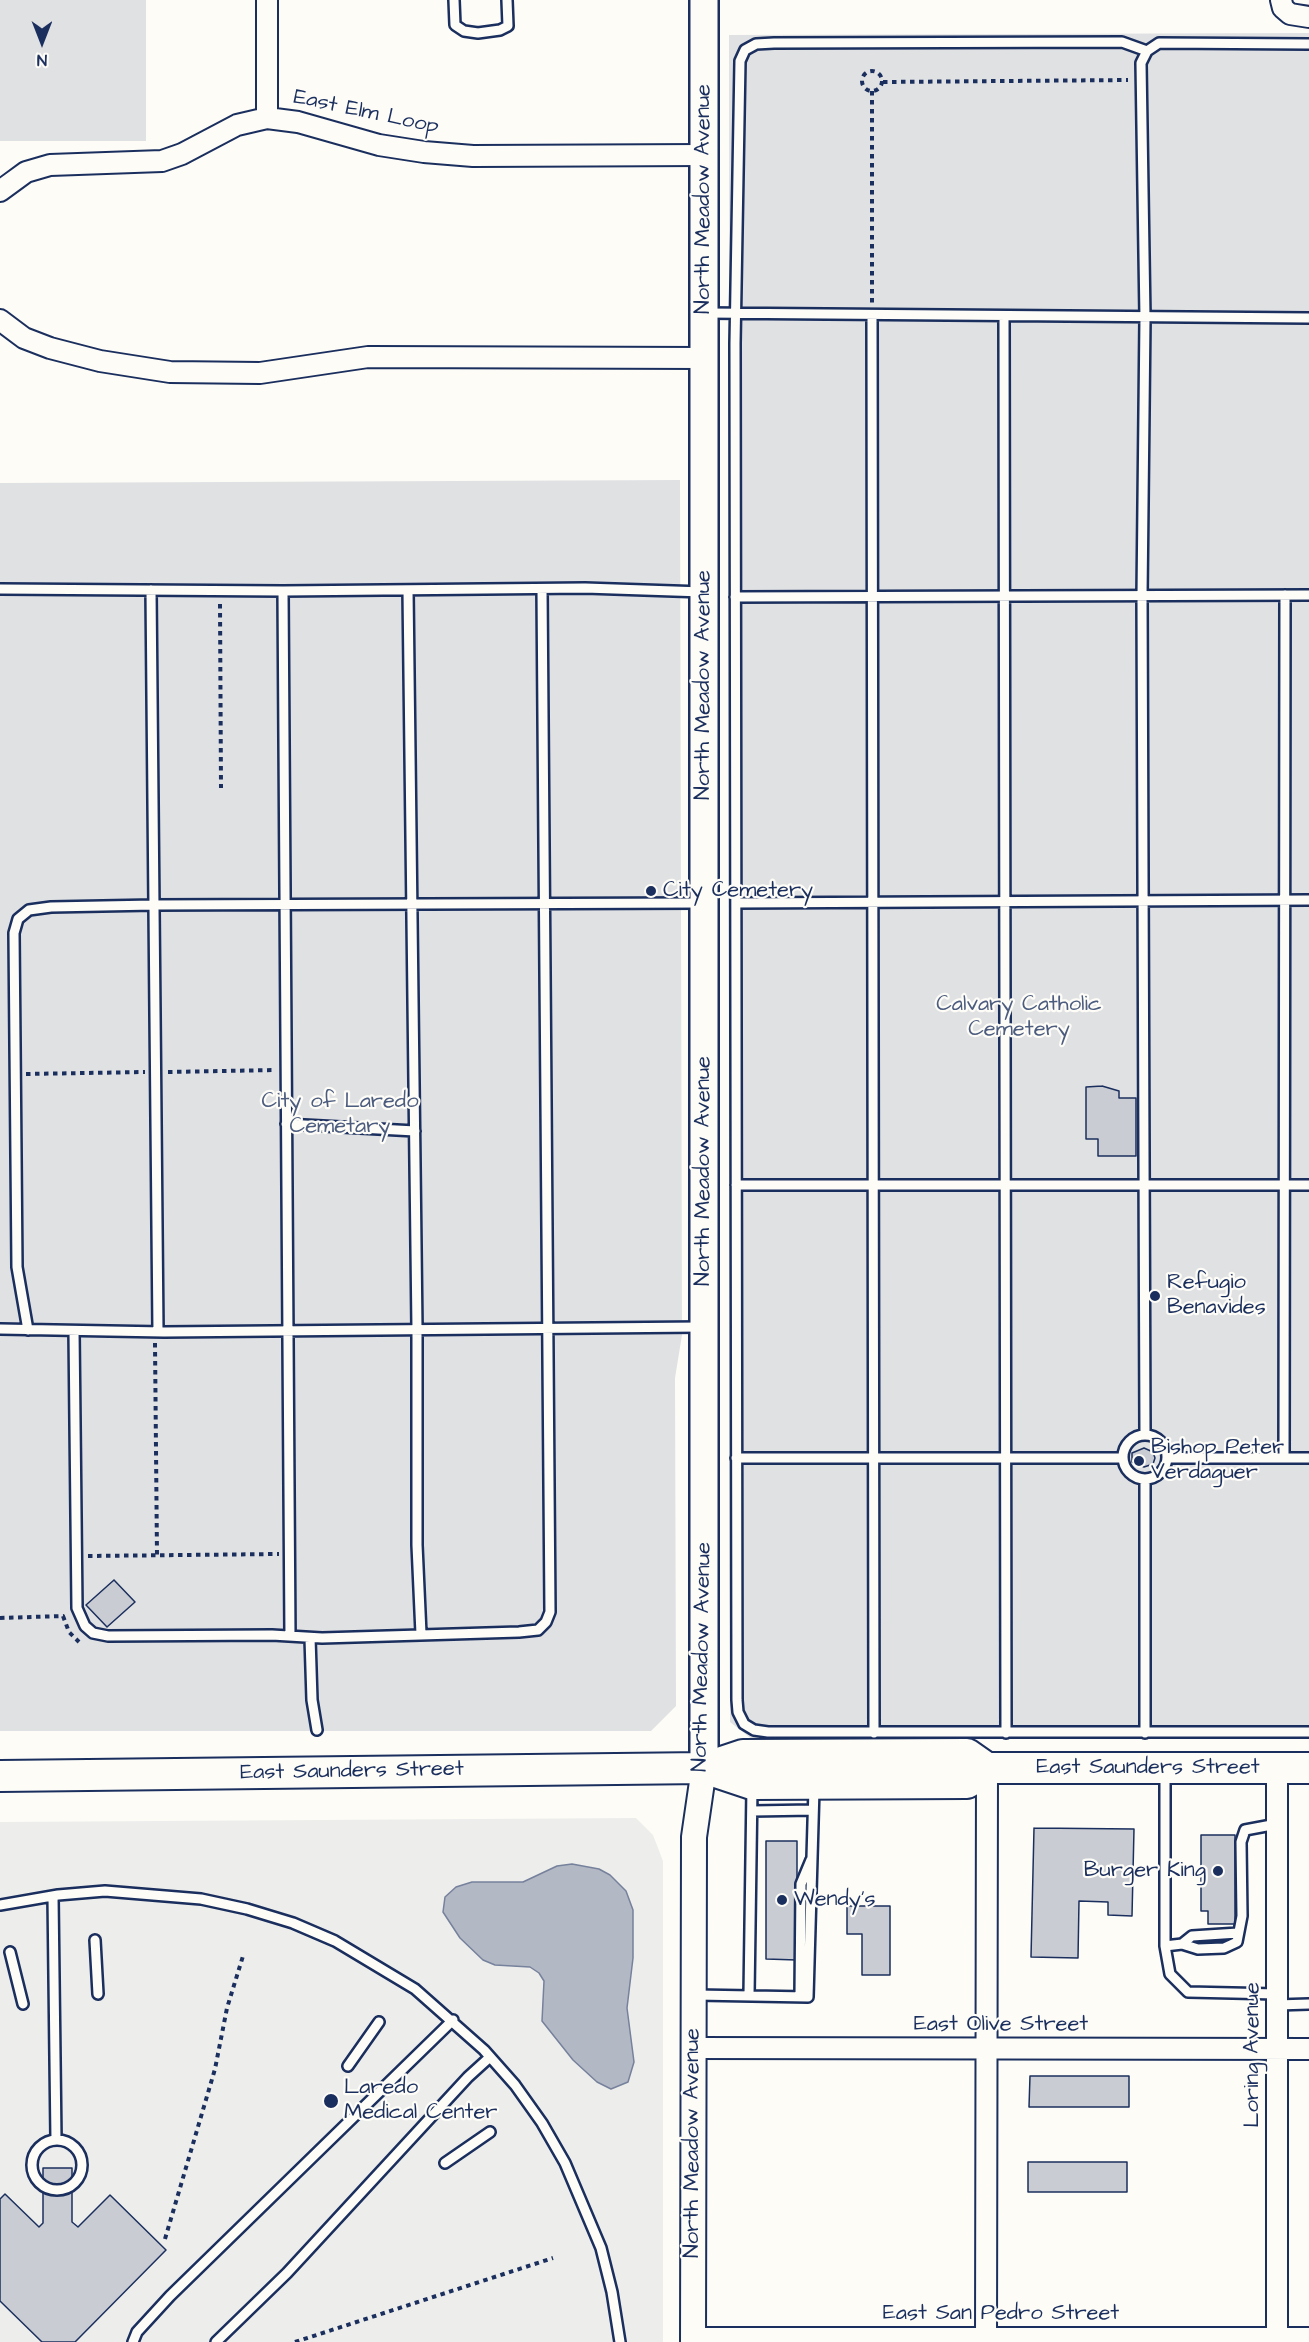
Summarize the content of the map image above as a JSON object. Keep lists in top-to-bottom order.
{
  "streets": {
    "main road": ["North Meadow Avenue", "East Saunders Street"],
    "street": [
      "East Elm Loop",
      "East Olive Street",
      "Loring Avenue",
      "East San Pedro Street"
    ]
  },
  "crossings": [
    ["East Elm Loop", "North Meadow Avenue"],
    ["North Meadow Avenue", "East Saunders Street"],
    ["North Meadow Avenue", "East Olive Street"],
    ["North Meadow Avenue", "East San Pedro Street"],
    ["East Saunders Street", "Loring Avenue"],
    ["East Olive Street", "Loring Avenue"],
    ["Loring Avenue", "East San Pedro Street"]
  ],
  "parks": ["Calvary Catholic Cemetery", "City of Laredo Cemetary"],
  "places": [
    "City Cemetery",
    "Refugio Benavides",
    "Bishop Peter Verdaguer",
    "Burger King",
    "Wendy's",
    "Laredo Medical Center"
  ],
  "north": "bottom"
}
